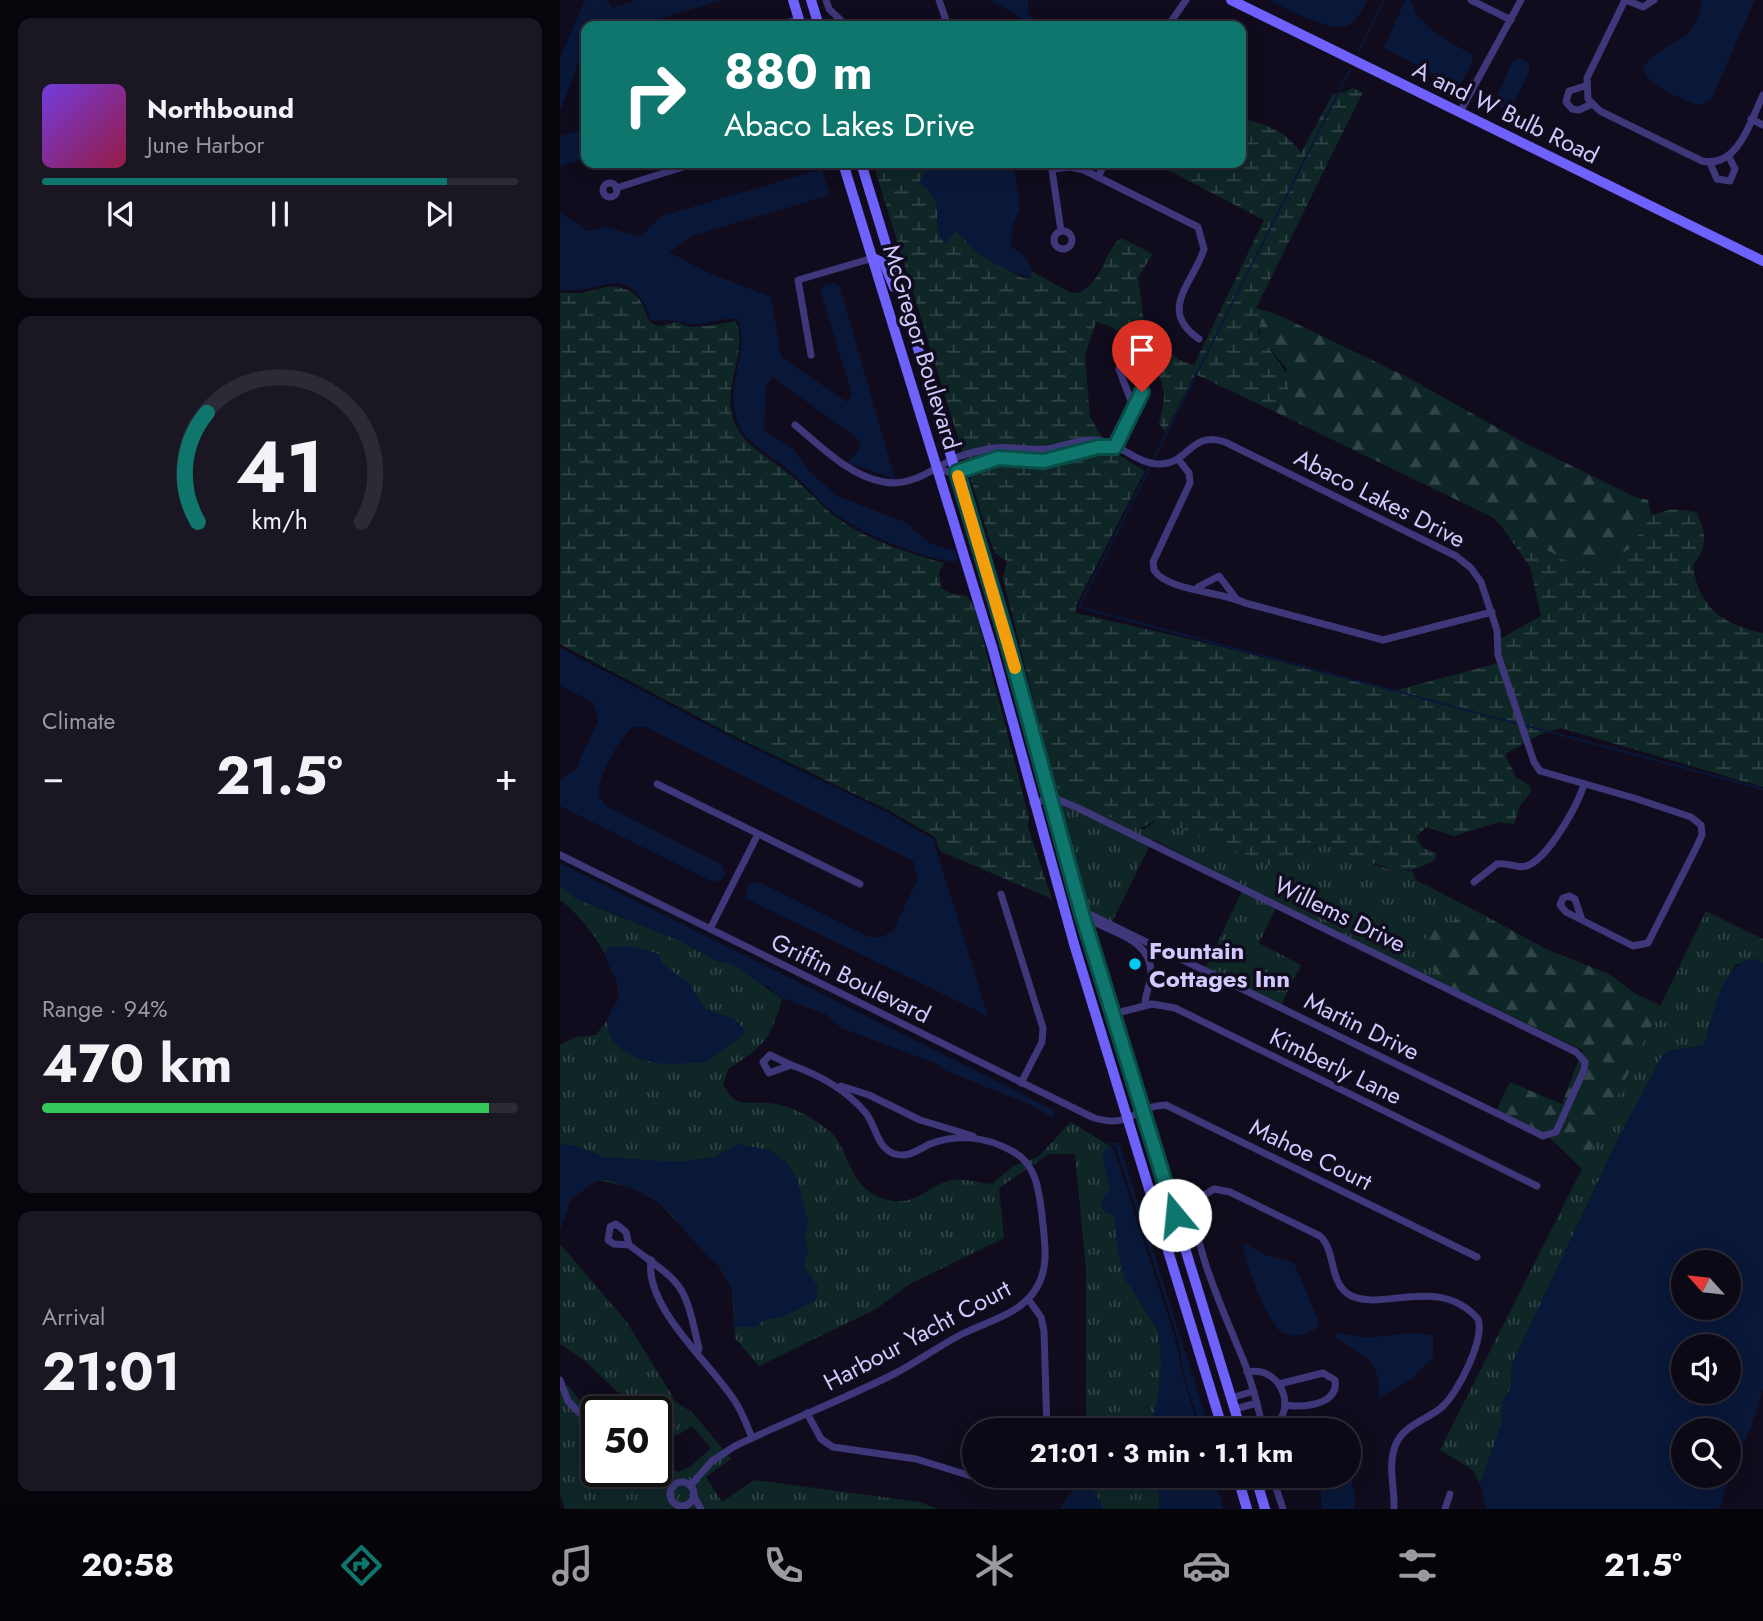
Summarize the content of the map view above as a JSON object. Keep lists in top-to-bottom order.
{
  "streets": {
    "main road": ["A and W Bulb Road", "McGregor Boulevard"],
    "street": [
      "Abaco Lakes Drive",
      "Willems Drive",
      "Griffin Boulevard",
      "Martin Drive",
      "Kimberly Lane",
      "Mahoe Court",
      "Harbour Yacht Court"
    ]
  },
  "crossings": [
    ["McGregor Boulevard", "Willems Drive"],
    ["McGregor Boulevard", "Griffin Boulevard"],
    ["McGregor Boulevard", "Martin Drive"],
    ["McGregor Boulevard", "Kimberly Lane"],
    ["McGregor Boulevard", "Mahoe Court"],
    ["Willems Drive", "Martin Drive"],
    ["Griffin Boulevard", "Mahoe Court"]
  ],
  "places": ["Fountain Cottages Inn"],
  "north": "top left",
  "page": {
    "turn": ["880 m", "Abaco Lakes Drive"],
    "song": ["Northbound", "June Harbor"],
    "tile": [
      "Climate",
      ["Range · 94%", "470 km"],
      ["Arrival", "21:01"]
    ],
    "heat": ["−", "21.5°", "+"],
    "limit": "50",
    "trip": "21:01 · 3 min · 1.1 km",
    "tabs": ["20:58", "21.5°"],
    "gauge": ["41", "km/h"]
  }
}
